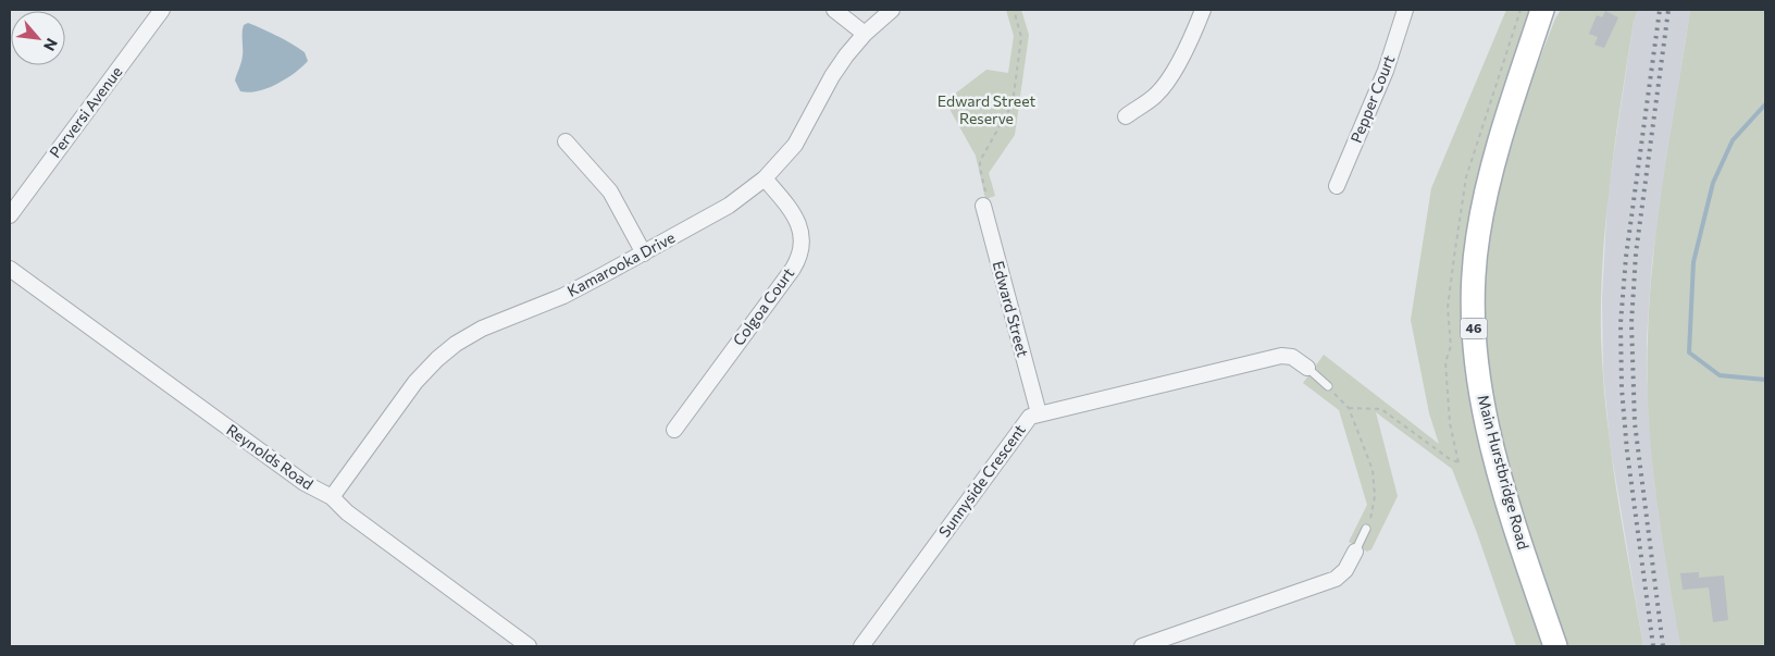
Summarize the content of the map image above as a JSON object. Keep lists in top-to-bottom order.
{
  "streets": {
    "main road": ["46", "Main Hurstbridge Road"],
    "street": [
      "Pepper Court",
      "Perversi Avenue",
      "Kamarooka Drive",
      "Colgoa Court",
      "Edward Street",
      "Reynolds Road",
      "Sunnyside Crescent"
    ]
  },
  "crossings": [
    ["Kamarooka Drive", "Colgoa Court"],
    ["Kamarooka Drive", "Reynolds Road"],
    ["Edward Street", "Sunnyside Crescent"]
  ],
  "parks": ["Edward Street Reserve"],
  "north": "bottom right"
}
